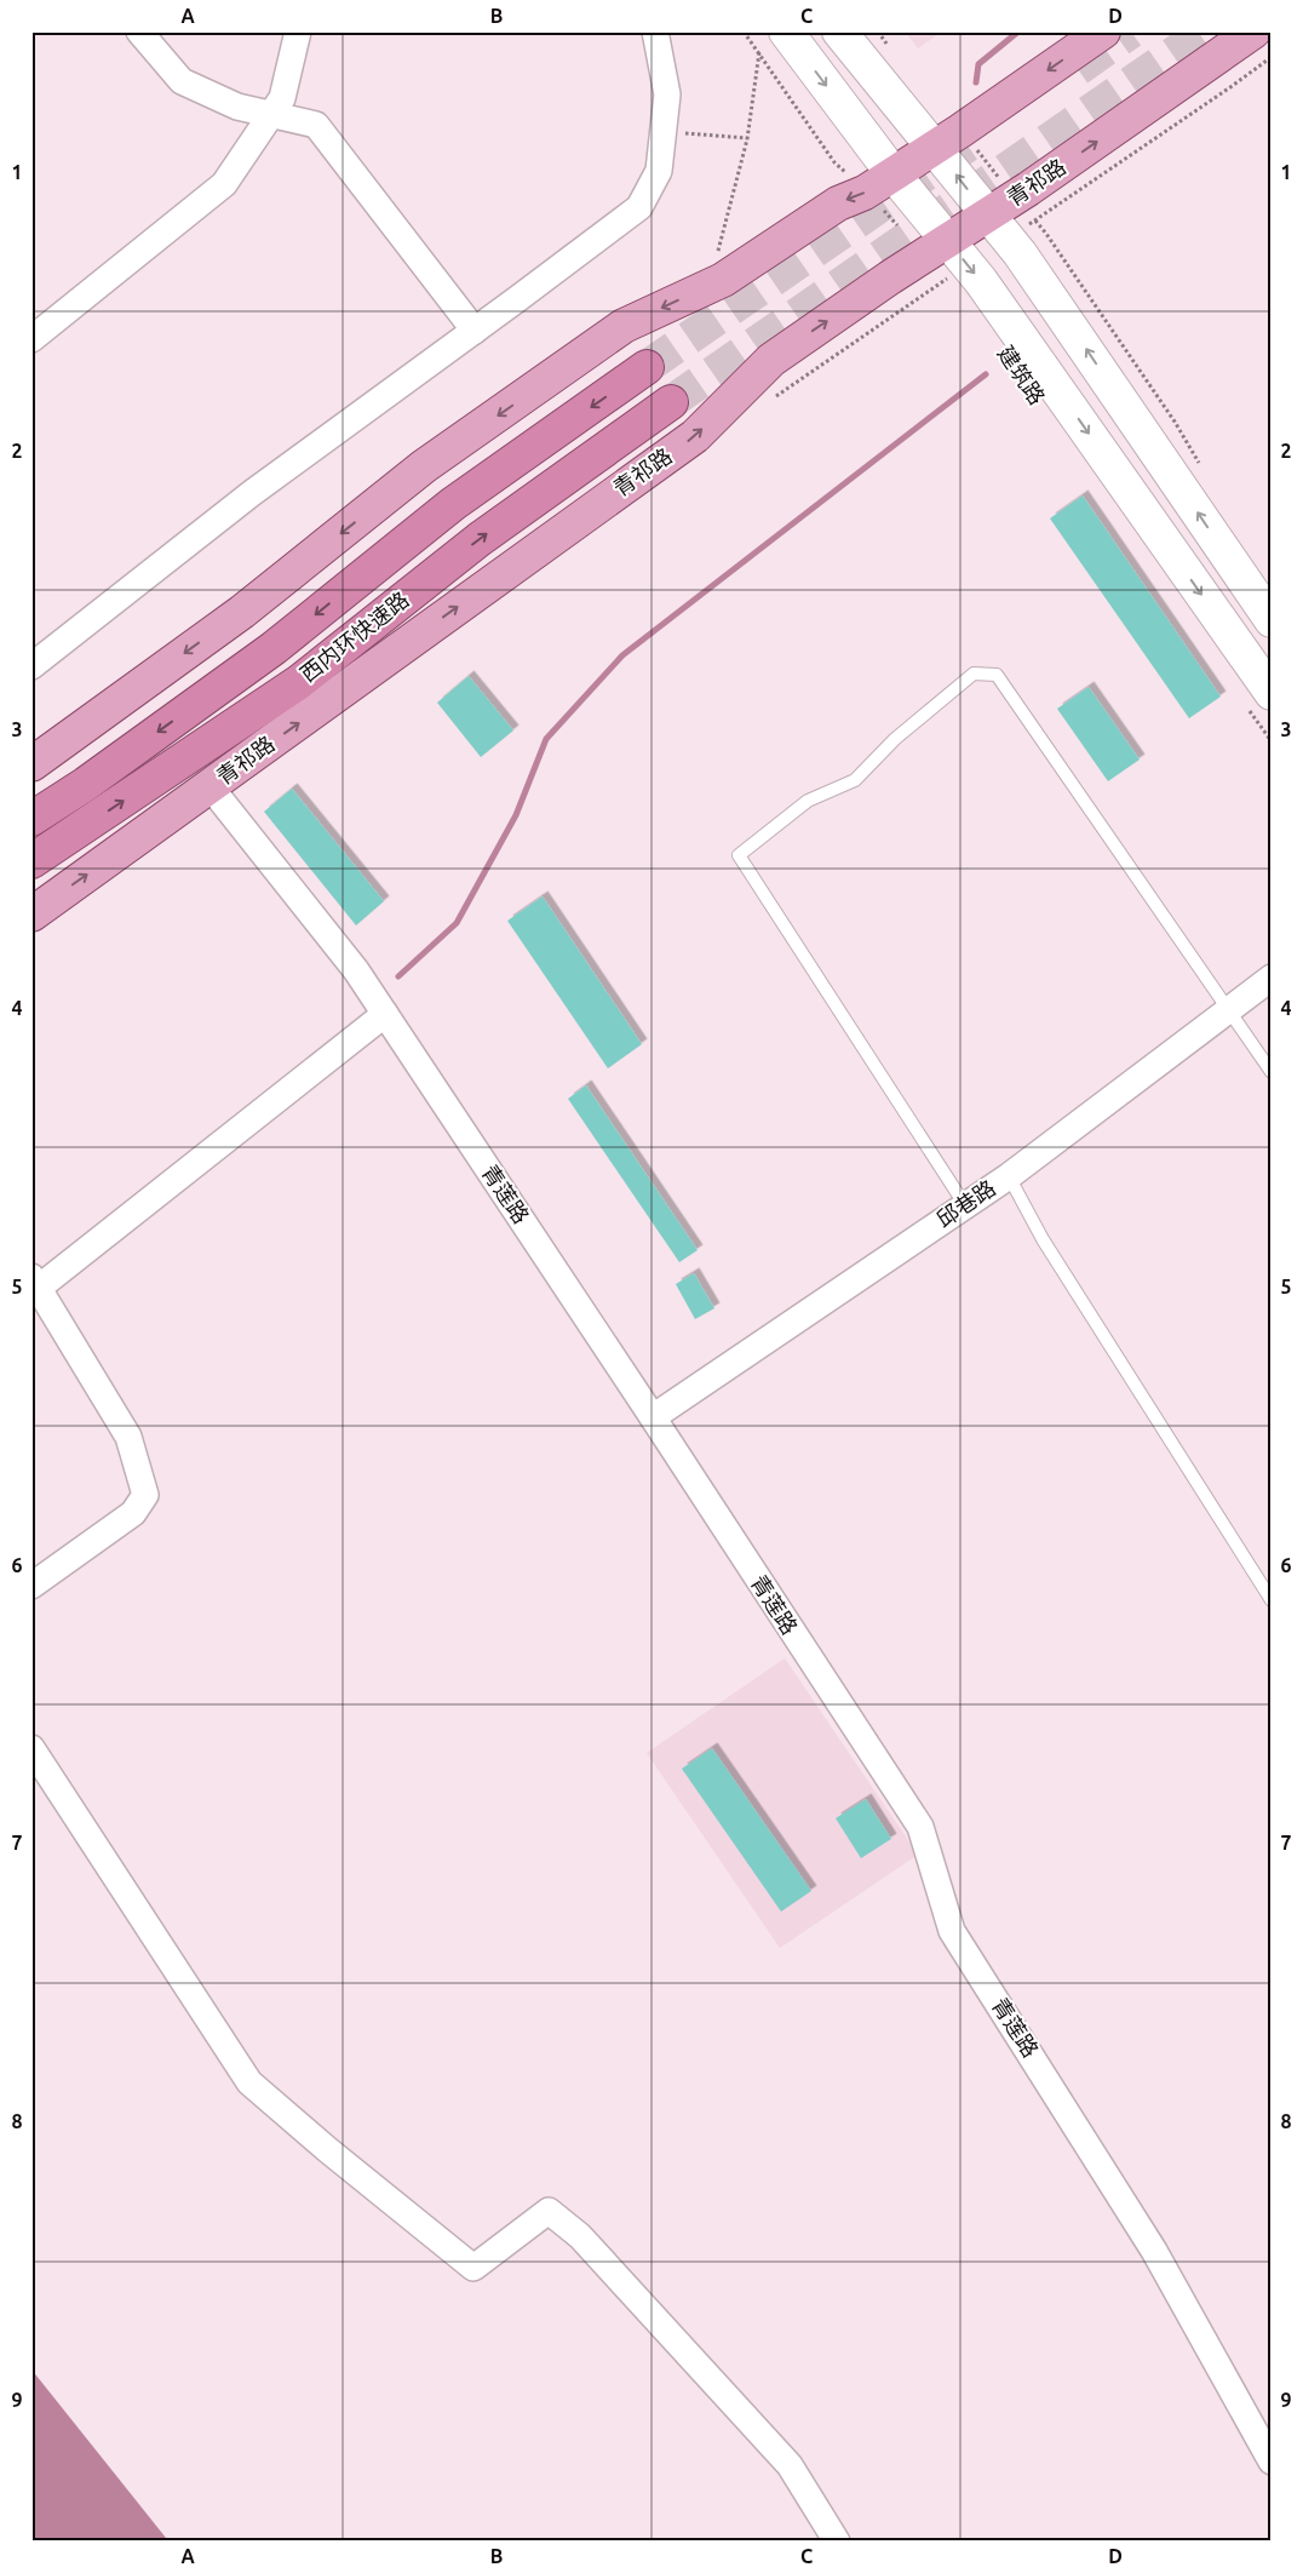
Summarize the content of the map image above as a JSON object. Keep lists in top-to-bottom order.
{
  "streets": {
    "highway": ["西内环快速路"],
    "main road": ["青祁路", "建筑路"],
    "street": ["青莲路", "邱巷路"]
  },
  "crossings": [
    ["青祁路", "建筑路"],
    ["青祁路", "青莲路"],
    ["青莲路", "邱巷路"]
  ],
  "grid": {
    "columns": [
      "A",
      "B",
      "C",
      "D"
    ],
    "rows": [
      "1",
      "2",
      "3",
      "4",
      "5",
      "6",
      "7",
      "8",
      "9"
    ]
  }
}
